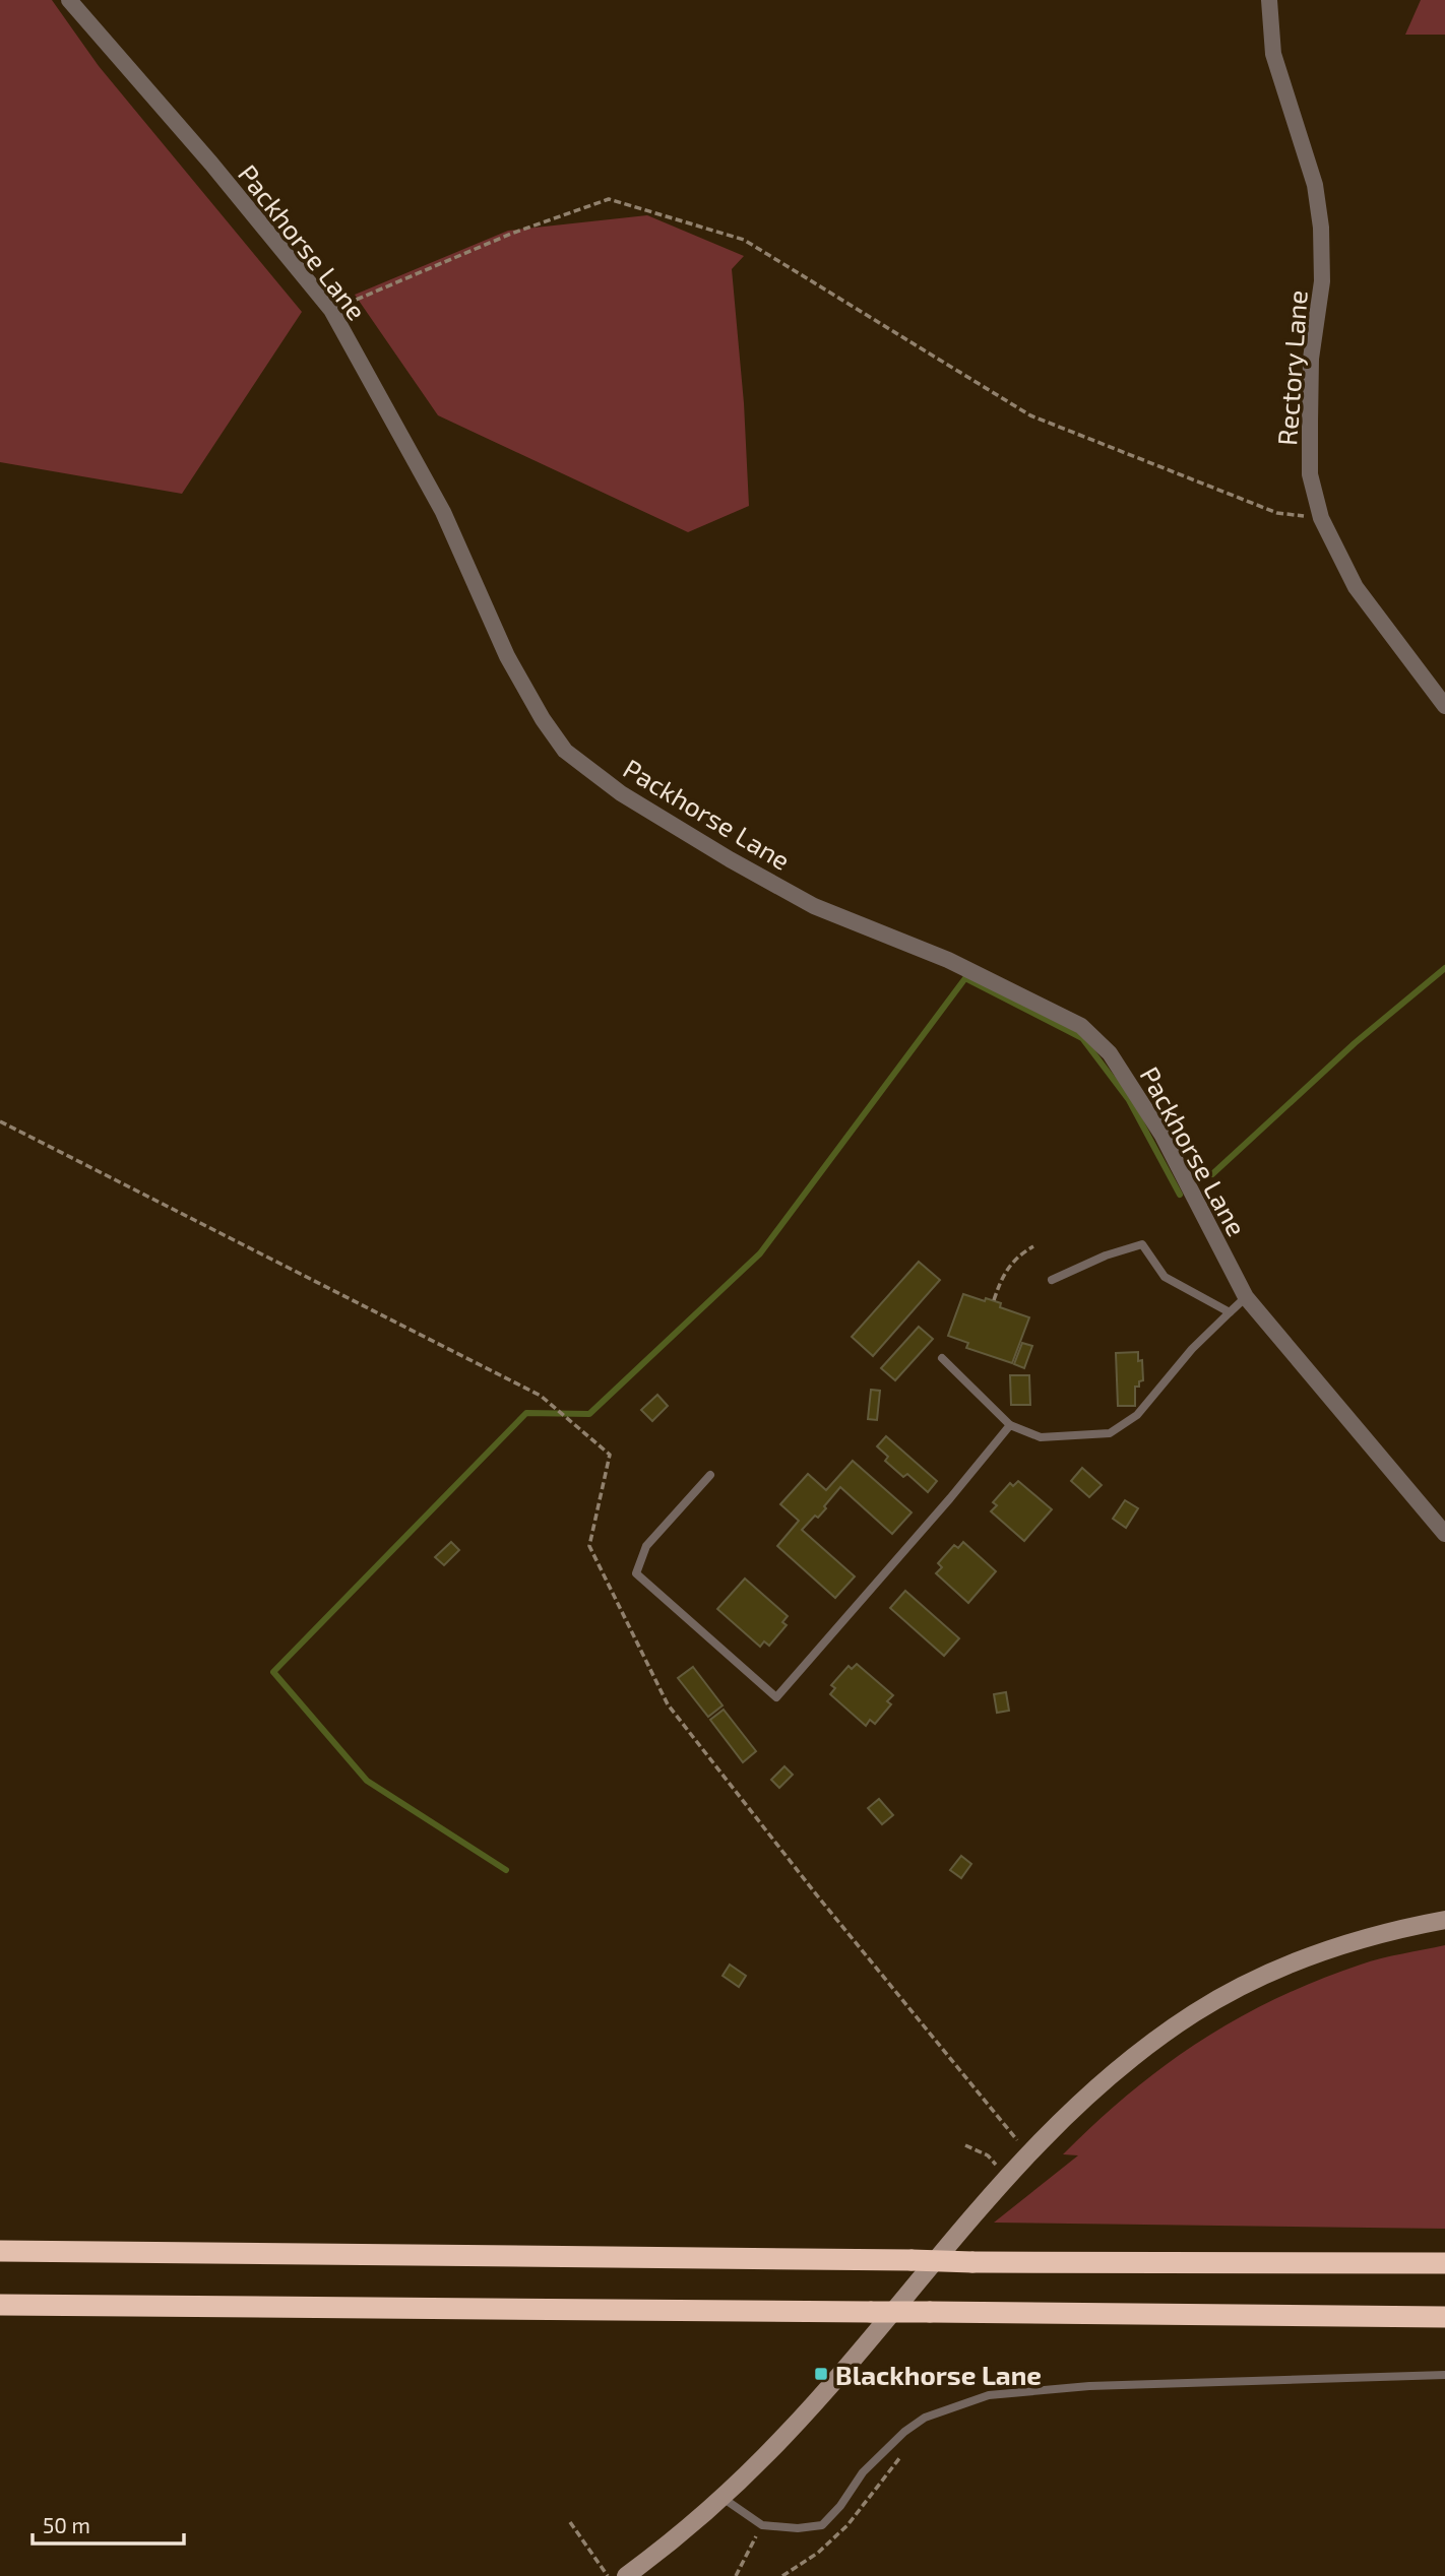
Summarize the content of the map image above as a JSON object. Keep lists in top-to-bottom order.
{
  "streets": {
    "street": ["Packhorse Lane", "Rectory Lane"]
  },
  "places": {
    "transit": ["Blackhorse Lane"]
  },
  "scale_bar": "50 m"
}
